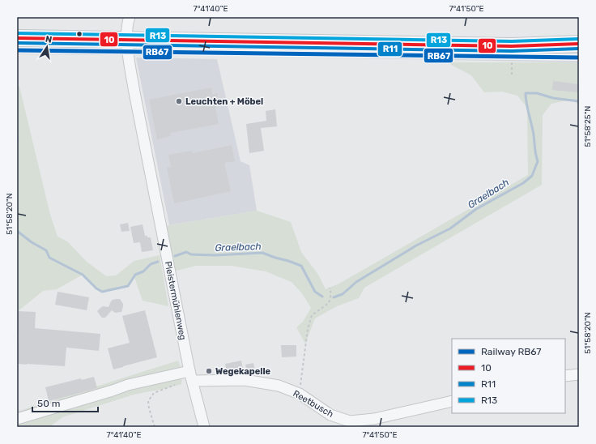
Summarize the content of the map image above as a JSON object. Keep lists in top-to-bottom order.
{
  "streets": {
    "street": ["Pleistermühlenweg", "Reetbusch"]
  },
  "crossings": [
    ["Pleistermühlenweg", "Reetbusch"]
  ],
  "water": ["Graelbach"],
  "places": ["Leuchten + Möbel", "Wegekapelle"],
  "lines": [
    "transit line R13",
    "transit line 10",
    "transit line R11",
    "rail line RB67"
  ],
  "legend": [
    "Railway RB67",
    "10",
    "R11",
    "R13"
  ],
  "scale_bar": "50 m",
  "north": "top",
  "coordinates": [
    "7°41'40\"E",
    "7°41'50\"E",
    "51°58'25\"N",
    "51°58'20\"N"
  ]
}
